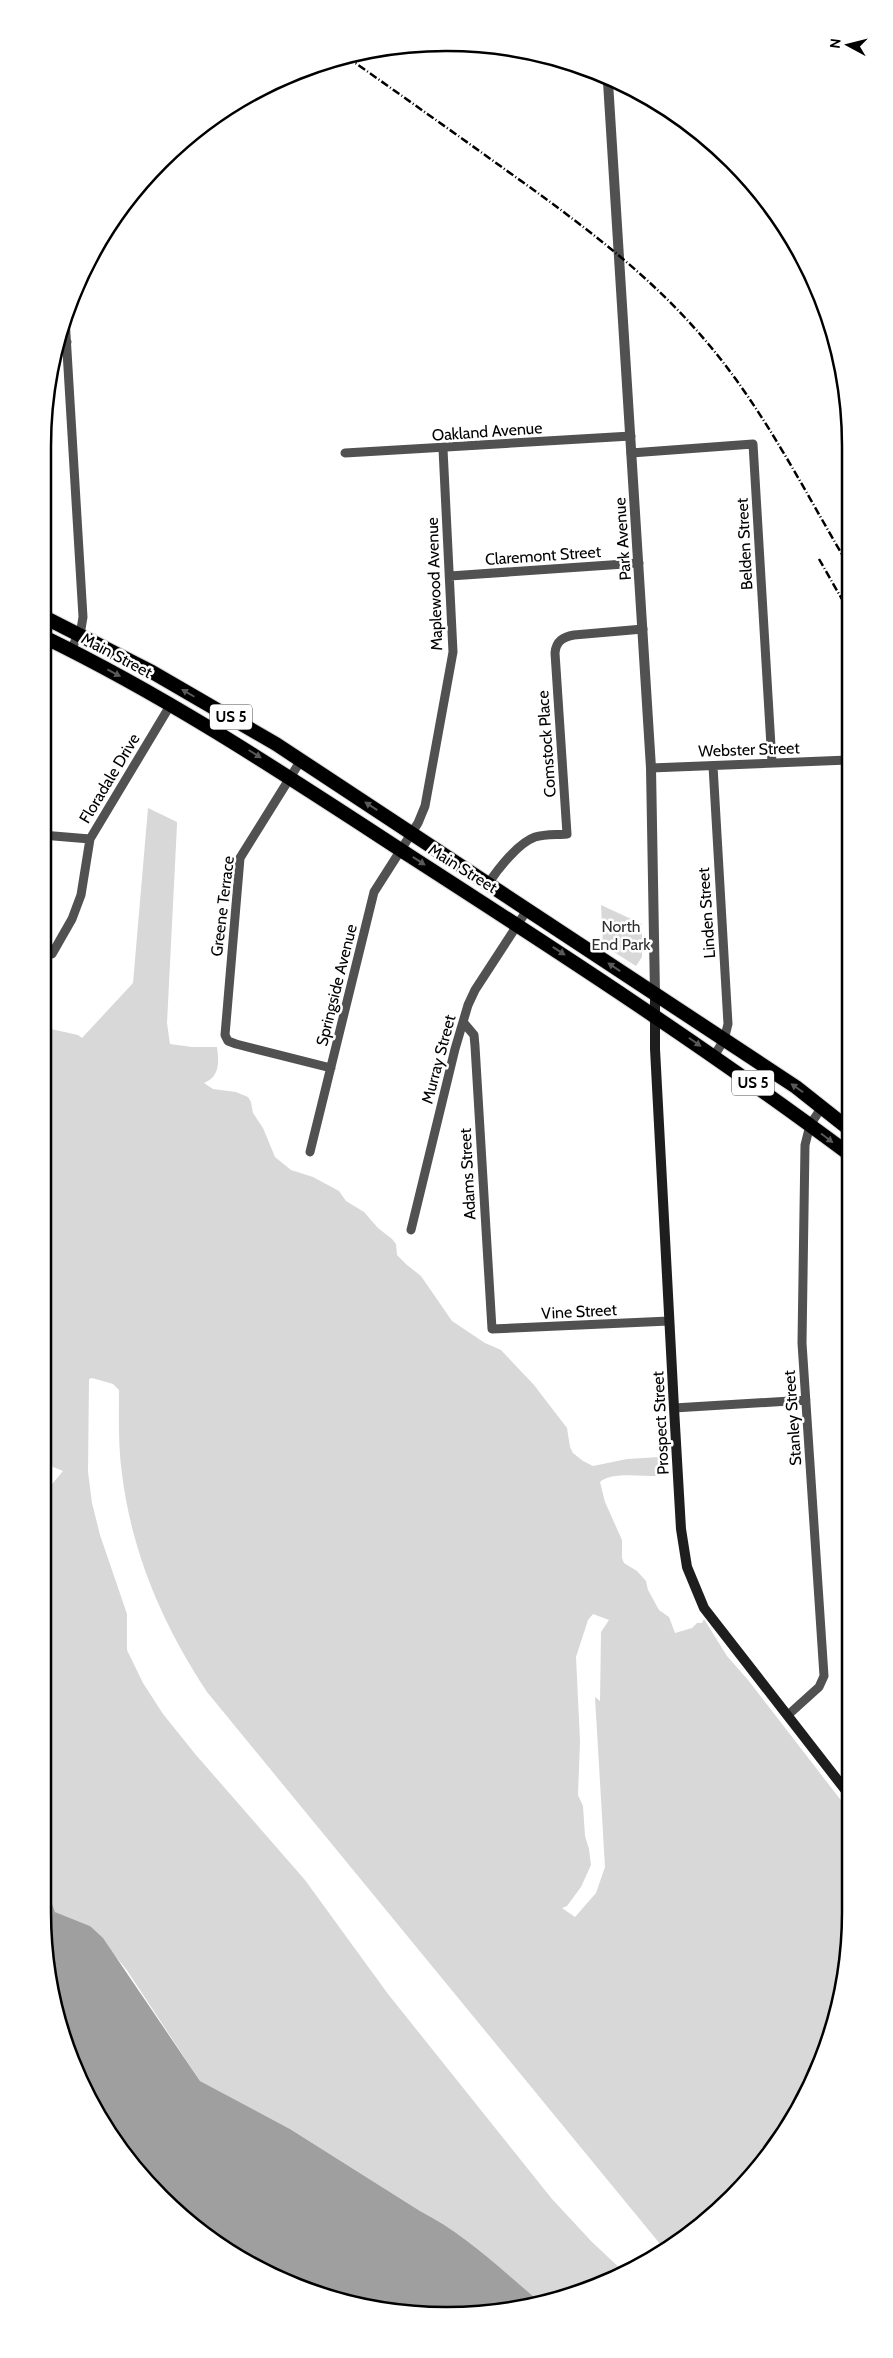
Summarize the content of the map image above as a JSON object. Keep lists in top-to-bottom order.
{
  "streets": {
    "highway": ["Main Street", "US 5"],
    "main road": ["Prospect Street"],
    "street": [
      "Oakland Avenue",
      "Park Avenue",
      "Belden Street",
      "Claremont Street",
      "Maplewood Avenue",
      "Comstock Place",
      "Webster Street",
      "Floradale Drive",
      "Greene Terrace",
      "Linden Street",
      "Springside Avenue",
      "Murray Street",
      "Adams Street",
      "Vine Street",
      "Stanley Street"
    ]
  },
  "crossings": [
    ["Oakland Avenue", "Park Avenue"],
    ["Oakland Avenue", "Maplewood Avenue"],
    ["Park Avenue", "Belden Street"],
    ["Park Avenue", "Claremont Street"],
    ["Park Avenue", "Main Street"],
    ["Park Avenue", "Comstock Place"],
    ["Park Avenue", "Webster Street"],
    ["Park Avenue", "Prospect Street"],
    ["Belden Street", "Webster Street"],
    ["Claremont Street", "Maplewood Avenue"],
    ["Maplewood Avenue", "Main Street"],
    ["Maplewood Avenue", "Springside Avenue"],
    ["Main Street", "Comstock Place"],
    ["Main Street", "Floradale Drive"],
    ["Main Street", "Greene Terrace"],
    ["Main Street", "Linden Street"],
    ["Main Street", "Springside Avenue"],
    ["Main Street", "Murray Street"],
    ["Main Street", "Stanley Street"],
    ["Main Street", "Prospect Street"],
    ["Webster Street", "Linden Street"],
    ["Greene Terrace", "Springside Avenue"],
    ["Murray Street", "Adams Street"],
    ["Adams Street", "Vine Street"],
    ["Vine Street", "Prospect Street"],
    ["Stanley Street", "Prospect Street"]
  ],
  "parks": ["North End Park"],
  "north": "left"
}
